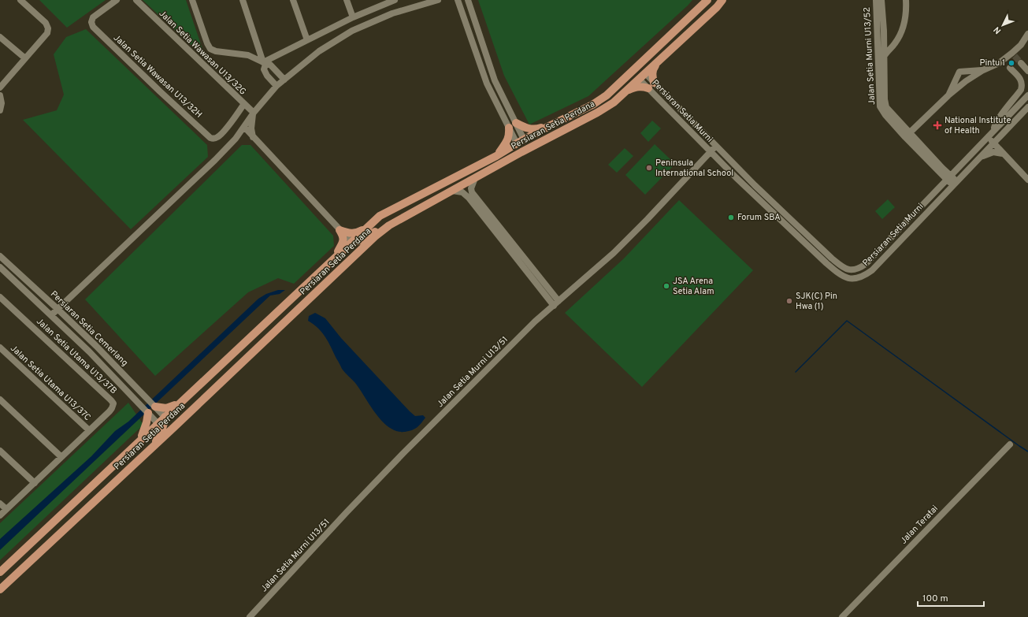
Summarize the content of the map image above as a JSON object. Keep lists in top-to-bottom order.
{
  "streets": {
    "main road": ["Persiaran Setia Perdana"],
    "street": [
      "Jalan Setia Wawasan U13/32G",
      "Jalan Setia Murni U13/52",
      "Jalan Setia Wawasan U13/32H",
      "Persiaran Setia Murni",
      "Persiaran Setia Cemerlang",
      "Jalan Setia Utama U13/37B",
      "Jalan Setia Murni U13/51",
      "Jalan Setia Utama U13/37C",
      "Jalan Teratai"
    ]
  },
  "crossings": [
    ["Jalan Setia Wawasan U13/32G", "Jalan Setia Wawasan U13/32H"],
    ["Jalan Setia Murni U13/52", "Persiaran Setia Murni"],
    ["Persiaran Setia Murni", "Persiaran Setia Perdana"],
    ["Persiaran Setia Murni", "Jalan Setia Murni U13/51"],
    ["Persiaran Setia Perdana", "Persiaran Setia Cemerlang"],
    ["Jalan Setia Utama U13/37B", "Jalan Setia Utama U13/37C"]
  ],
  "places": {
    "other": [
      "Pintu 1",
      "Peninsula International School",
      "Forum SBA",
      "JSA Arena Setia Alam",
      "SJK(C) Pin Hwa (1)"
    ],
    "health": ["National Institute of Health"]
  },
  "scale_bar": "100 m",
  "north": "bottom left"
}
